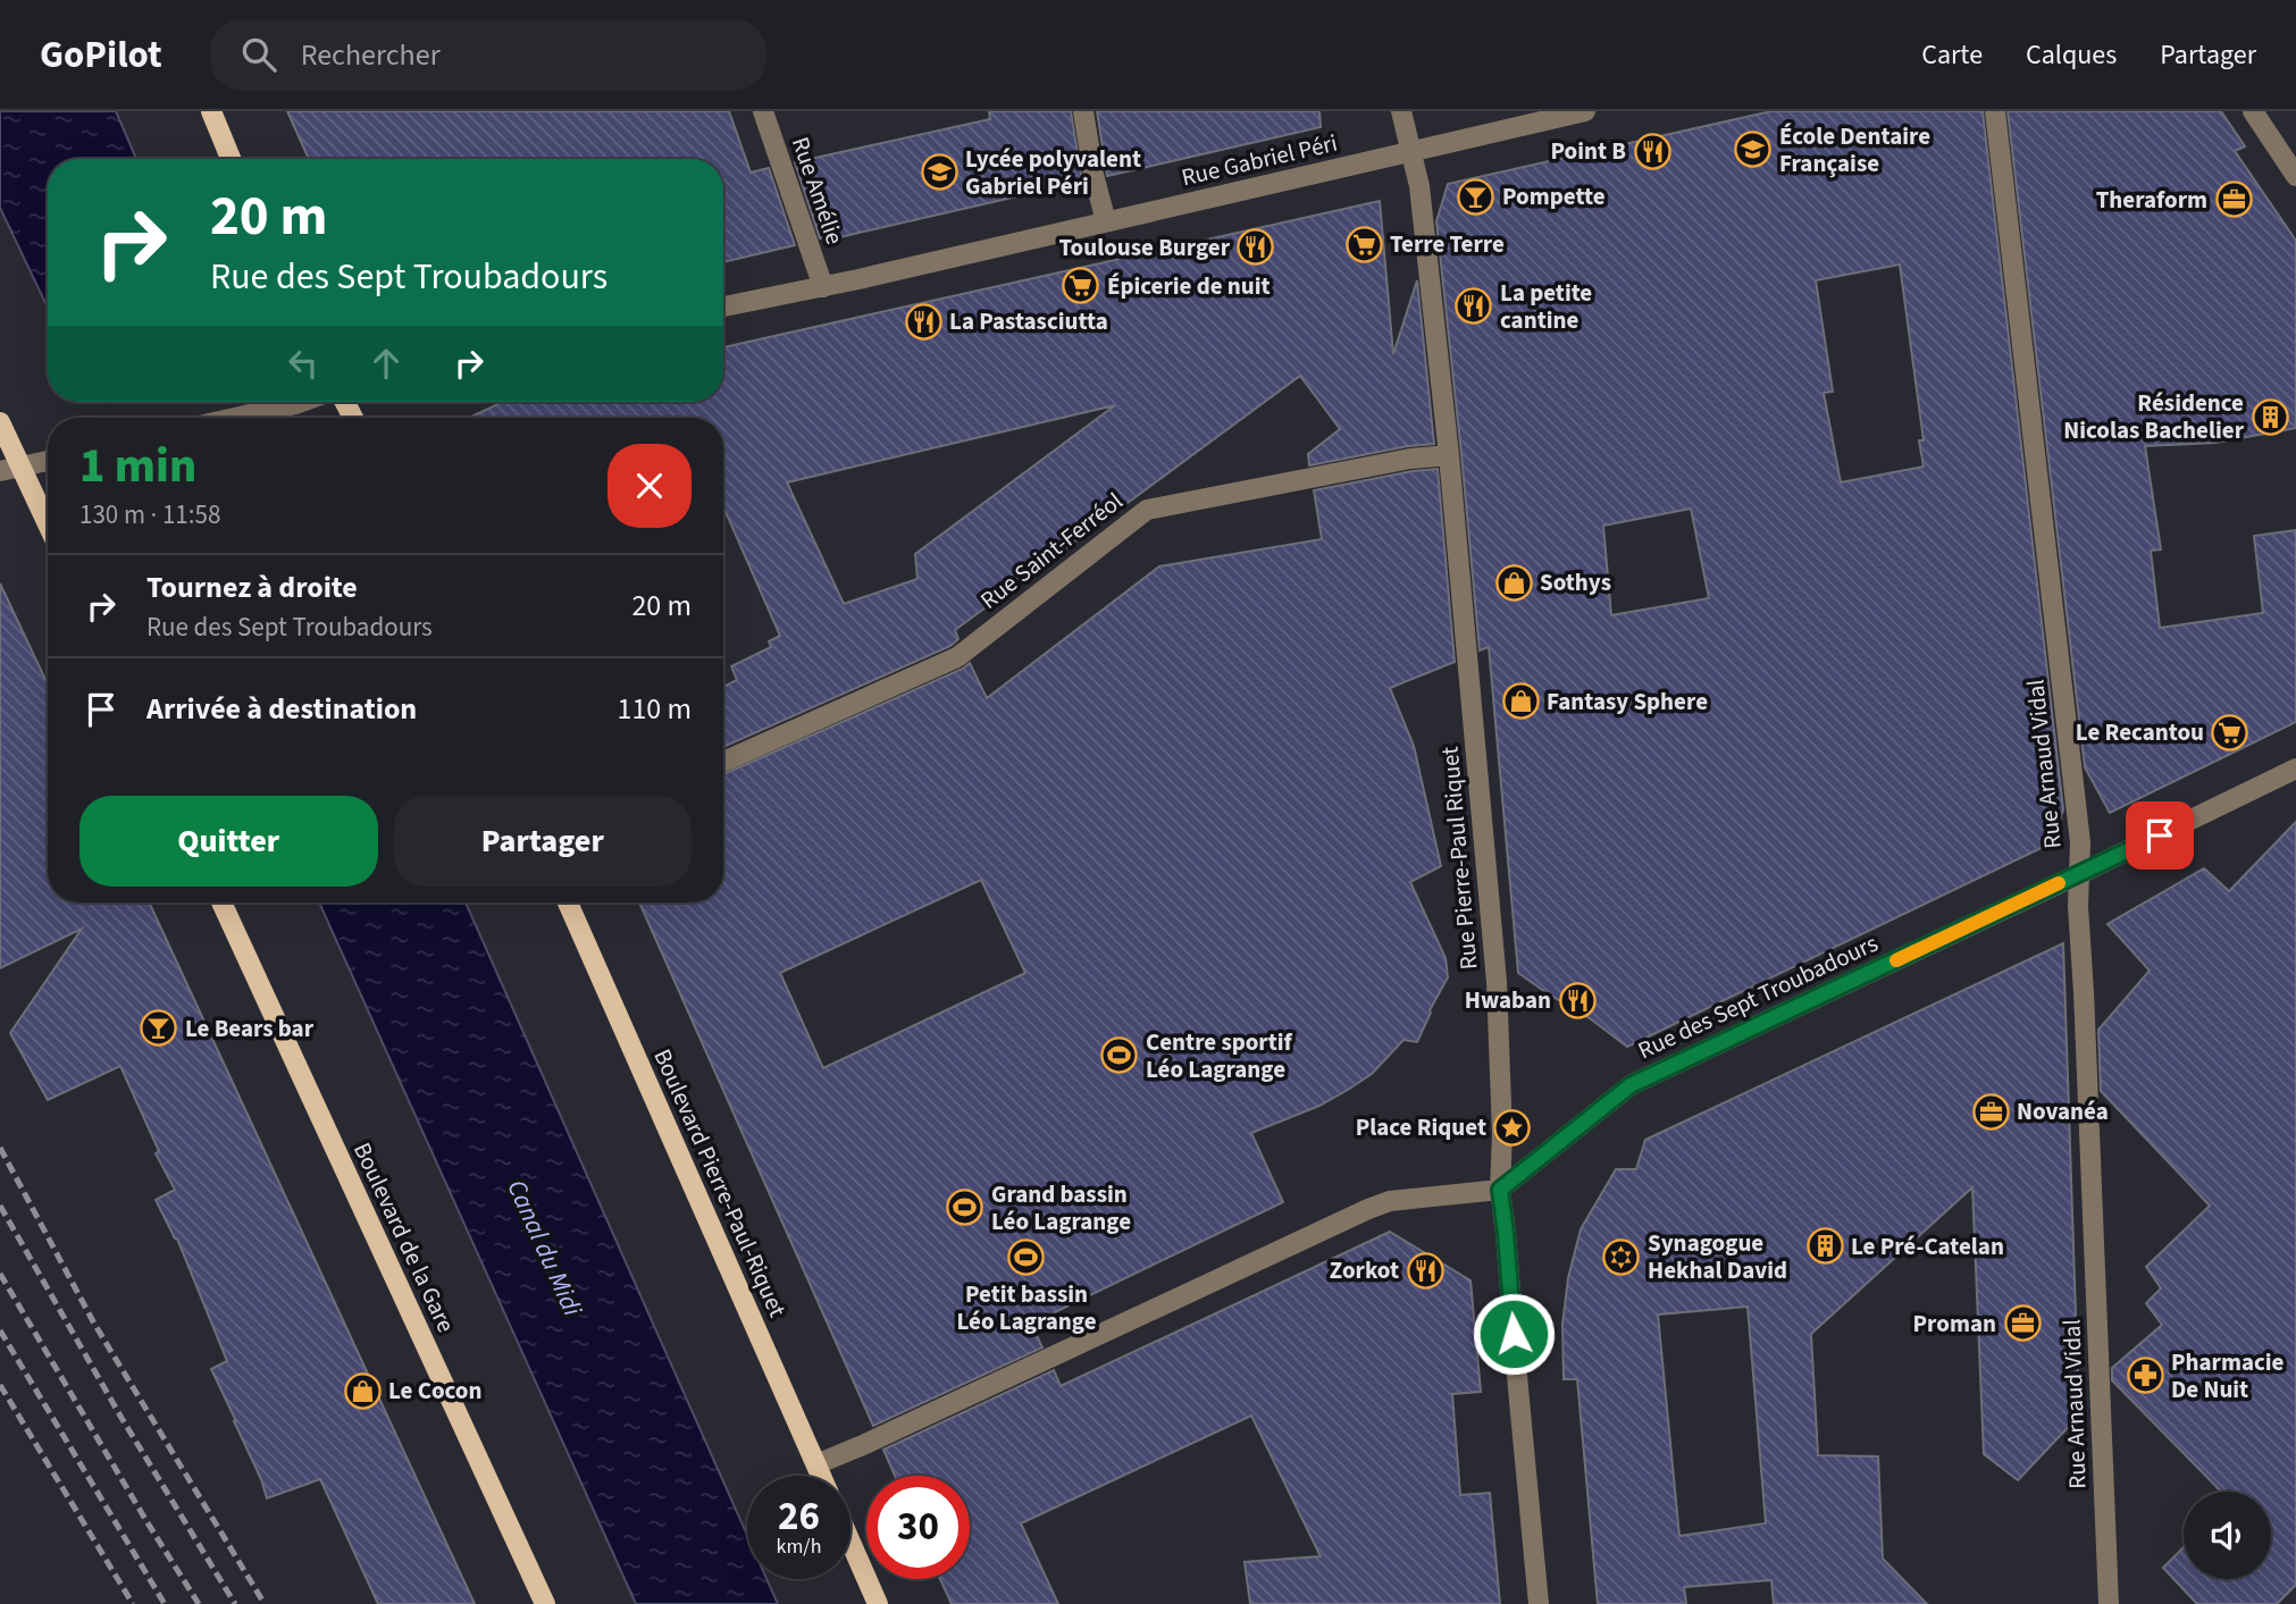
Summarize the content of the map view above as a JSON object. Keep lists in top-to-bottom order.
{
  "streets": {
    "main road": ["Boulevard Pierre-Paul-Riquet", "Boulevard de la Gare"],
    "street": [
      "Rue Gabriel Péri",
      "Rue Amélie",
      "Rue Saint-Ferréol",
      "Rue Arnaud Vidal",
      "Rue Pierre-Paul Riquet",
      "Rue des Sept Troubadours"
    ]
  },
  "crossings": [
    ["Rue Gabriel Péri", "Rue Amélie"],
    ["Rue Gabriel Péri", "Rue Pierre-Paul Riquet"],
    ["Rue Saint-Ferréol", "Rue Pierre-Paul Riquet"],
    ["Rue Arnaud Vidal", "Rue des Sept Troubadours"],
    ["Rue Pierre-Paul Riquet", "Rue des Sept Troubadours"]
  ],
  "water": ["Canal du Midi"],
  "places": {
    "school or university": ["École Dentaire Française", "Lycée polyvalent Gabriel Péri"],
    "restaurant": [
      "Point B",
      "Toulouse Burger",
      "La petite cantine",
      "La Pastasciutta",
      "Hwaban",
      "Zorkot"
    ],
    "bar": ["Pompette", "Le Bears bar"],
    "office": ["Theraform", "Novanéa", "Proman"],
    "supermarket": ["Terre Terre", "Épicerie de nuit", "Le Recantou"],
    "building": ["Résidence Nicolas Bachelier", "Le Pré-Catelan"],
    "shop": ["Sothys", "Fantasy Sphere", "Le Cocon"],
    "sports": ["Centre sportif Léo Lagrange", "Grand bassin Léo Lagrange", "Petit bassin Léo Lagrange"],
    "place": ["Place Riquet"],
    "synagogue": ["Synagogue Hekhal David"],
    "pharmacy": ["Pharmacie De Nuit"]
  },
  "page": {
    "header": "GoPilot",
    "search": "Rechercher",
    "nav": ["Carte", "Calques", "Partager"],
    "turn": ["20 m", "Rue des Sept Troubadours"],
    "heading": ["1 min", "130 m · 11:58"],
    "list": [
      {
        "name": "Tournez à droite",
        "note": "Rue des Sept Troubadours",
        "value": "20 m"
      },
      {
        "name": "Arrivée à destination",
        "value": "110 m"
      }
    ],
    "buttons": ["Quitter", "Partager"],
    "speed": "26 km/h",
    "limit": "30"
  }
}
